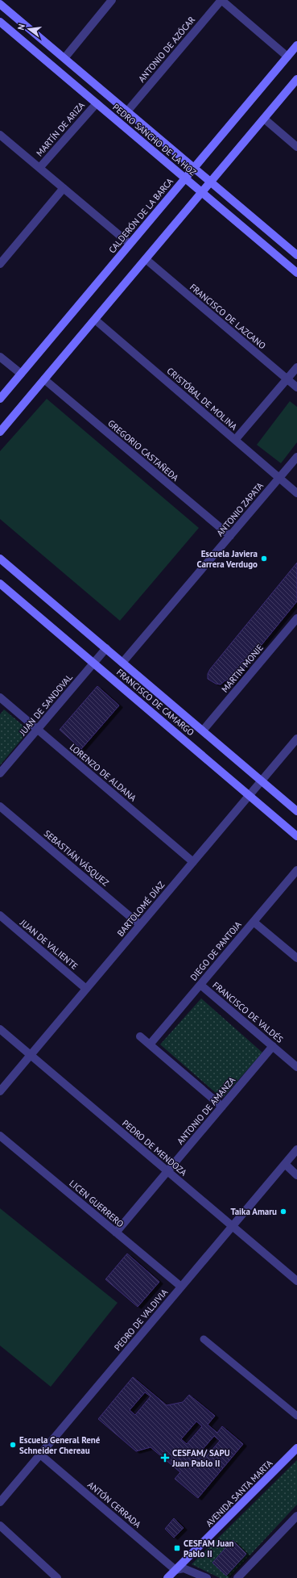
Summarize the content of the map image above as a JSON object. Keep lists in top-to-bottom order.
{
  "streets": {
    "street": [
      "ANTONIO DE AZÓCAR",
      "MARTÍN DE ARIZA",
      "PEDRO SANCHO DE LA HOZ",
      "CALDERÓN DE LA BARCA",
      "FRANCISCO DE LAZCANO",
      "CRISTÓBAL DE MOLINA",
      "GREGORIO CASTAÑEDA",
      "ANTONIO ZAPATA",
      "MARTIN MONJE",
      "FRANCISCO DE CAMARGO",
      "JUAN DE SANDOVAL",
      "LORENZO DE ALDANA",
      "SEBASTIÁN VÁSQUEZ",
      "BARTOLOMÉ DÍAZ",
      "JUAN DE VALIENTE",
      "DIEGO DE PANTOJA",
      "FRANCISCO DE VALDÉS",
      "ANTONIO DE AMANZA",
      "PEDRO DE MENDOZA",
      "LICEN GUERRERO",
      "PEDRO DE VALDIVIA",
      "AVENIDA SANTA MARTA",
      "ANTÓN CERRADA"
    ]
  },
  "crossings": [
    ["ANTONIO DE AZÓCAR", "PEDRO SANCHO DE LA HOZ"],
    ["MARTÍN DE ARIZA", "PEDRO SANCHO DE LA HOZ"],
    ["PEDRO SANCHO DE LA HOZ", "CALDERÓN DE LA BARCA"],
    ["CRISTÓBAL DE MOLINA", "ANTONIO ZAPATA"],
    ["GREGORIO CASTAÑEDA", "ANTONIO ZAPATA"],
    ["ANTONIO ZAPATA", "FRANCISCO DE CAMARGO"],
    ["MARTIN MONJE", "FRANCISCO DE CAMARGO"],
    ["FRANCISCO DE CAMARGO", "JUAN DE SANDOVAL"],
    ["FRANCISCO DE CAMARGO", "BARTOLOMÉ DÍAZ"],
    ["JUAN DE SANDOVAL", "LORENZO DE ALDANA"],
    ["LORENZO DE ALDANA", "BARTOLOMÉ DÍAZ"],
    ["SEBASTIÁN VÁSQUEZ", "BARTOLOMÉ DÍAZ"],
    ["BARTOLOMÉ DÍAZ", "JUAN DE VALIENTE"],
    ["BARTOLOMÉ DÍAZ", "PEDRO DE MENDOZA"],
    ["DIEGO DE PANTOJA", "FRANCISCO DE VALDÉS"],
    ["FRANCISCO DE VALDÉS", "ANTONIO DE AMANZA"],
    ["ANTONIO DE AMANZA", "PEDRO DE MENDOZA"],
    ["ANTONIO DE AMANZA", "LICEN GUERRERO"],
    ["PEDRO DE MENDOZA", "PEDRO DE VALDIVIA"],
    ["LICEN GUERRERO", "PEDRO DE VALDIVIA"],
    ["PEDRO DE VALDIVIA", "ANTÓN CERRADA"],
    ["AVENIDA SANTA MARTA", "ANTÓN CERRADA"]
  ],
  "places": {
    "other": ["Escuela Javiera Carrera Verdugo", "Taika Amaru", "Escuela General René Schneider Chereau"],
    "health": ["CESFAM/ SAPU Juan Pablo II"],
    "transit": ["CESFAM Juan Pablo II"]
  },
  "north": "left"
}
